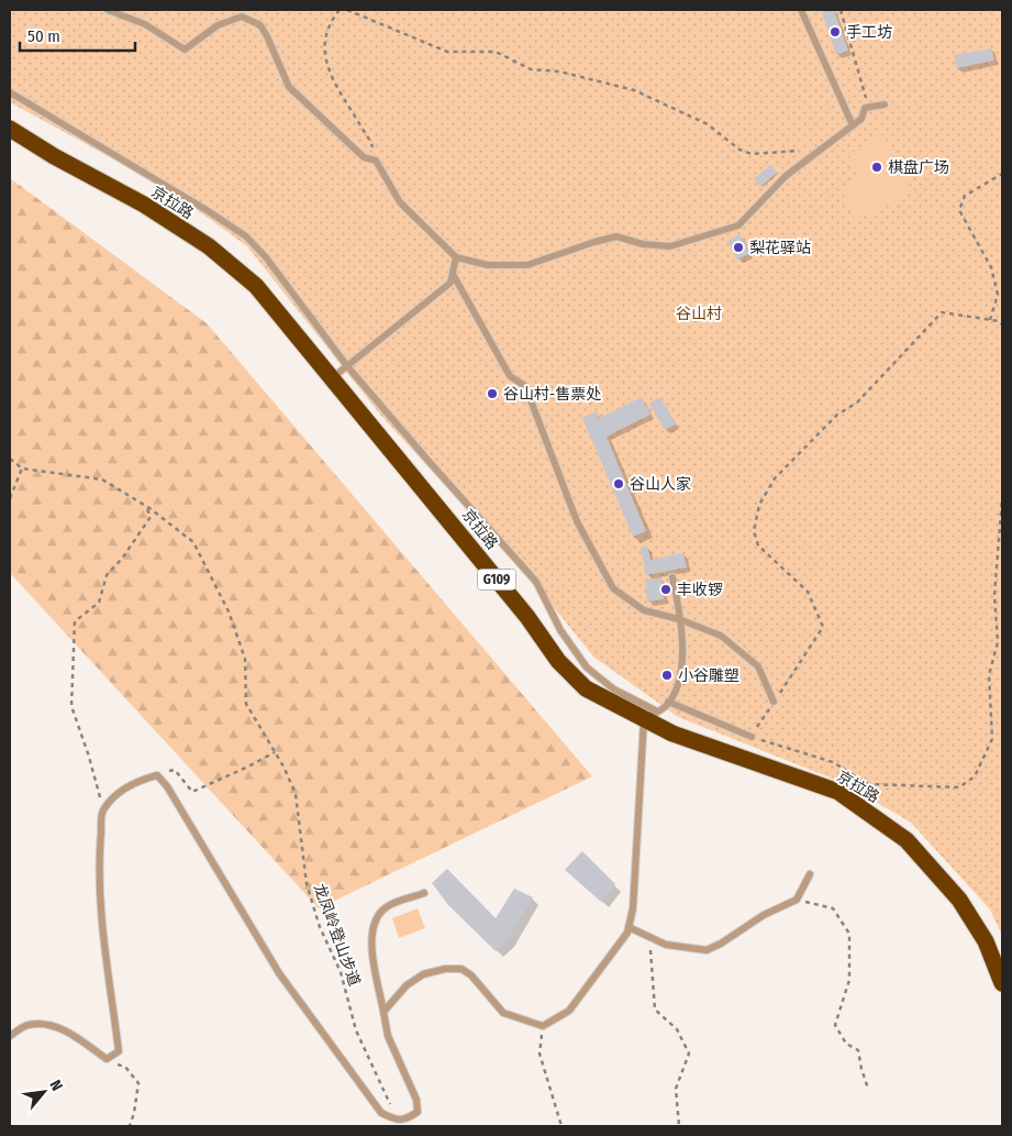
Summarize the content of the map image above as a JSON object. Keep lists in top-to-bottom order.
{
  "streets": {
    "highway": ["京拉路", "G109"],
    "path": ["龙凤岭登山步道"]
  },
  "parks": ["谷山村"],
  "places": [
    "手工坊",
    "棋盘广场",
    "梨花驿站",
    "谷山村-售票处",
    "谷山人家",
    "丰收锣",
    "小谷雕塑"
  ],
  "scale_bar": "50 m",
  "north": "top right"
}
